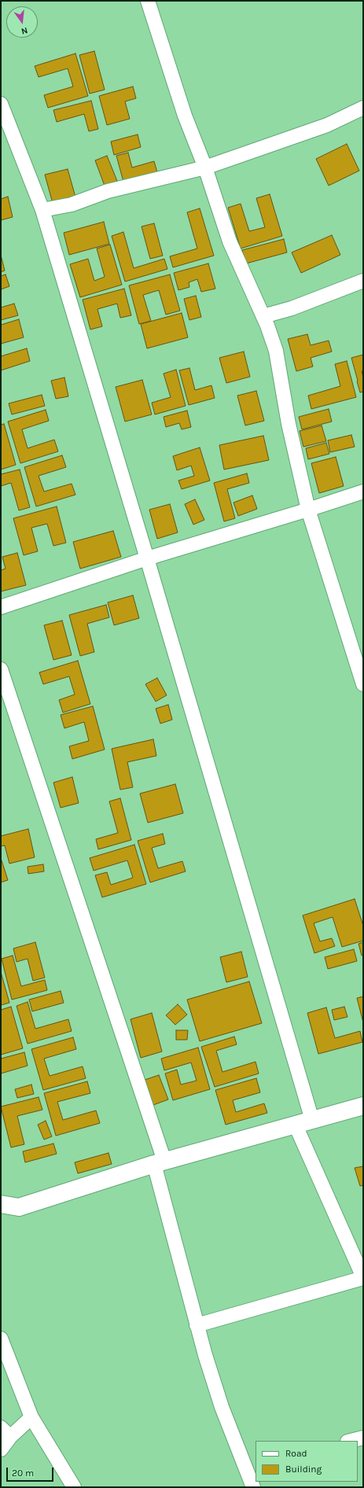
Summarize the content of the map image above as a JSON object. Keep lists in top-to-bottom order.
{
  "legend": ["Road", "Building"],
  "scale_bar": "20 m",
  "north": "bottom"
}
